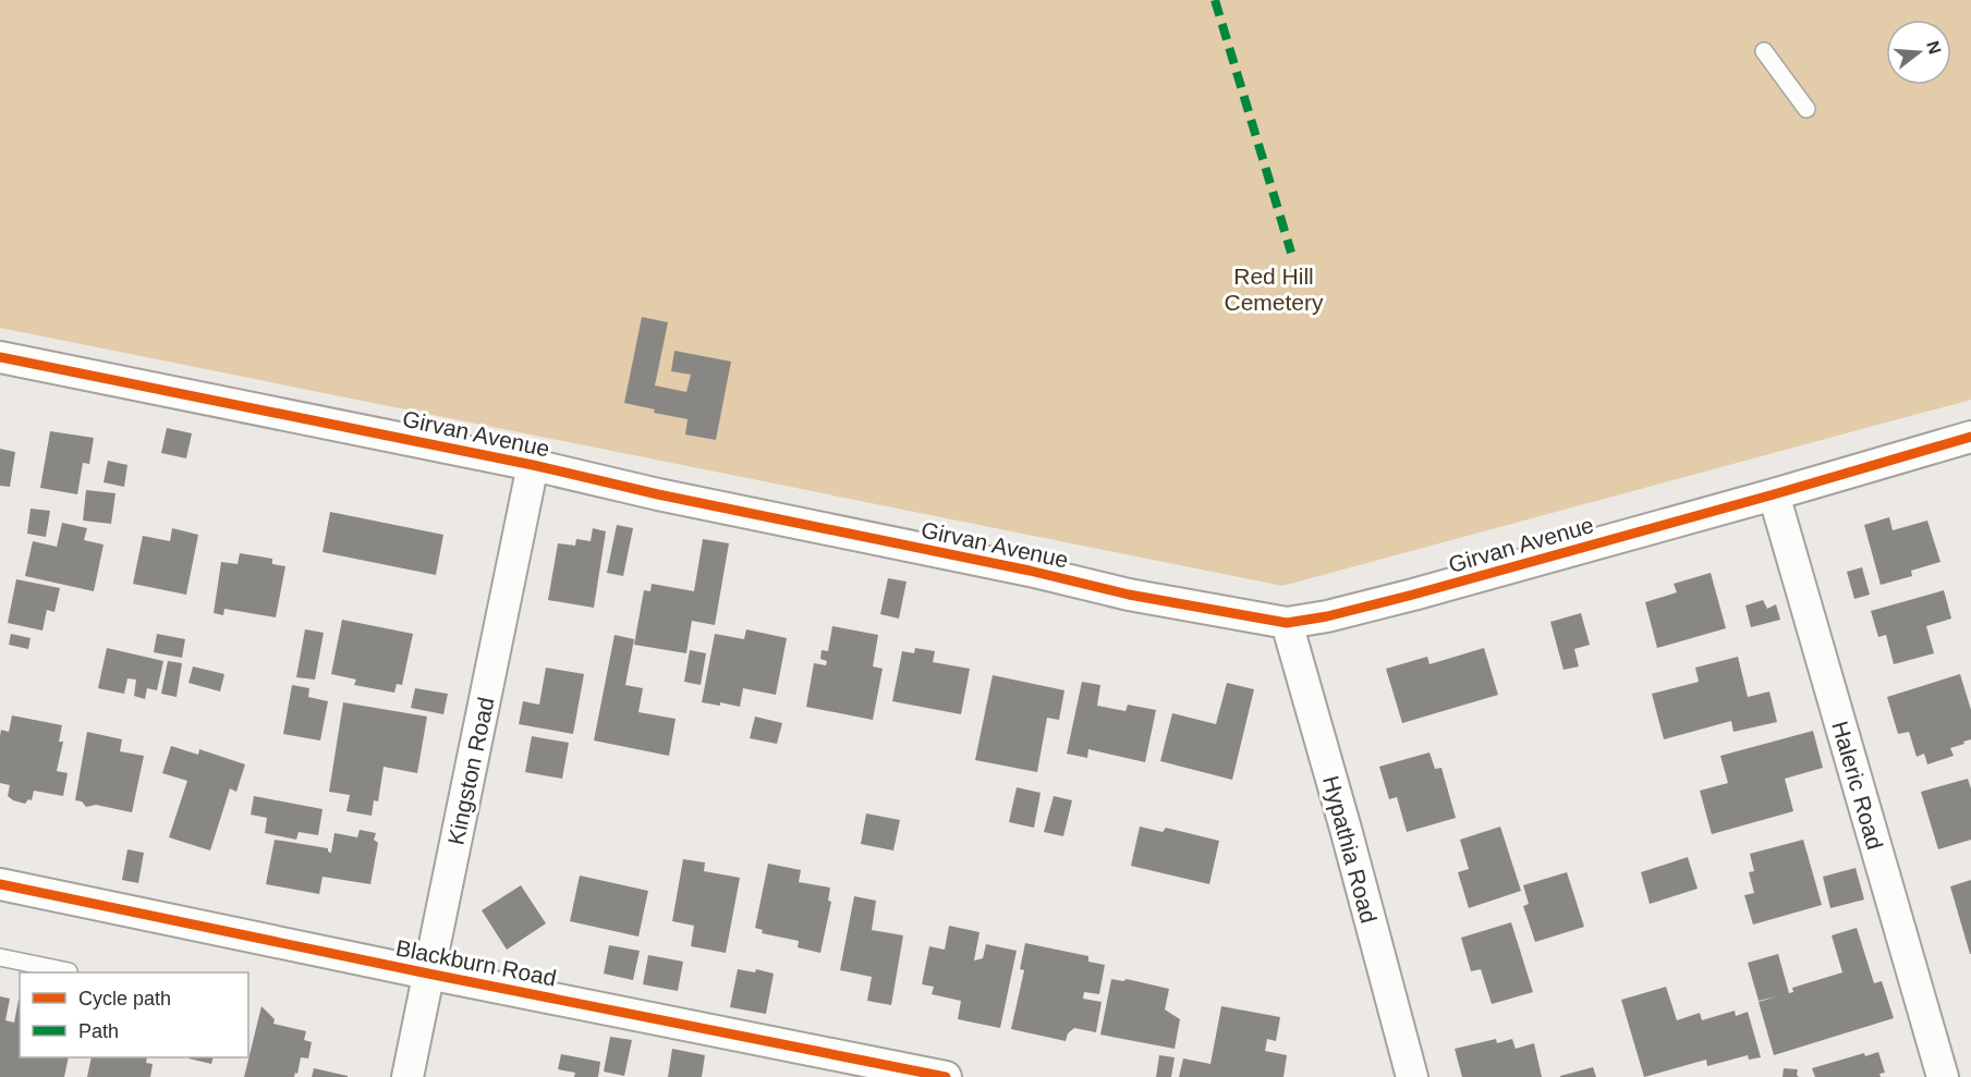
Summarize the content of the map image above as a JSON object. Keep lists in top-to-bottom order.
{
  "streets": {
    "street": [
      "Girvan Avenue",
      "Kingston Road",
      "Haleric Road",
      "Hypathia Road",
      "Blackburn Road"
    ]
  },
  "crossings": [
    ["Girvan Avenue", "Kingston Road"],
    ["Girvan Avenue", "Haleric Road"],
    ["Girvan Avenue", "Hypathia Road"],
    ["Kingston Road", "Blackburn Road"]
  ],
  "parks": ["Red Hill Cemetery"],
  "legend": ["Cycle path", "Path"],
  "north": "right"
}
